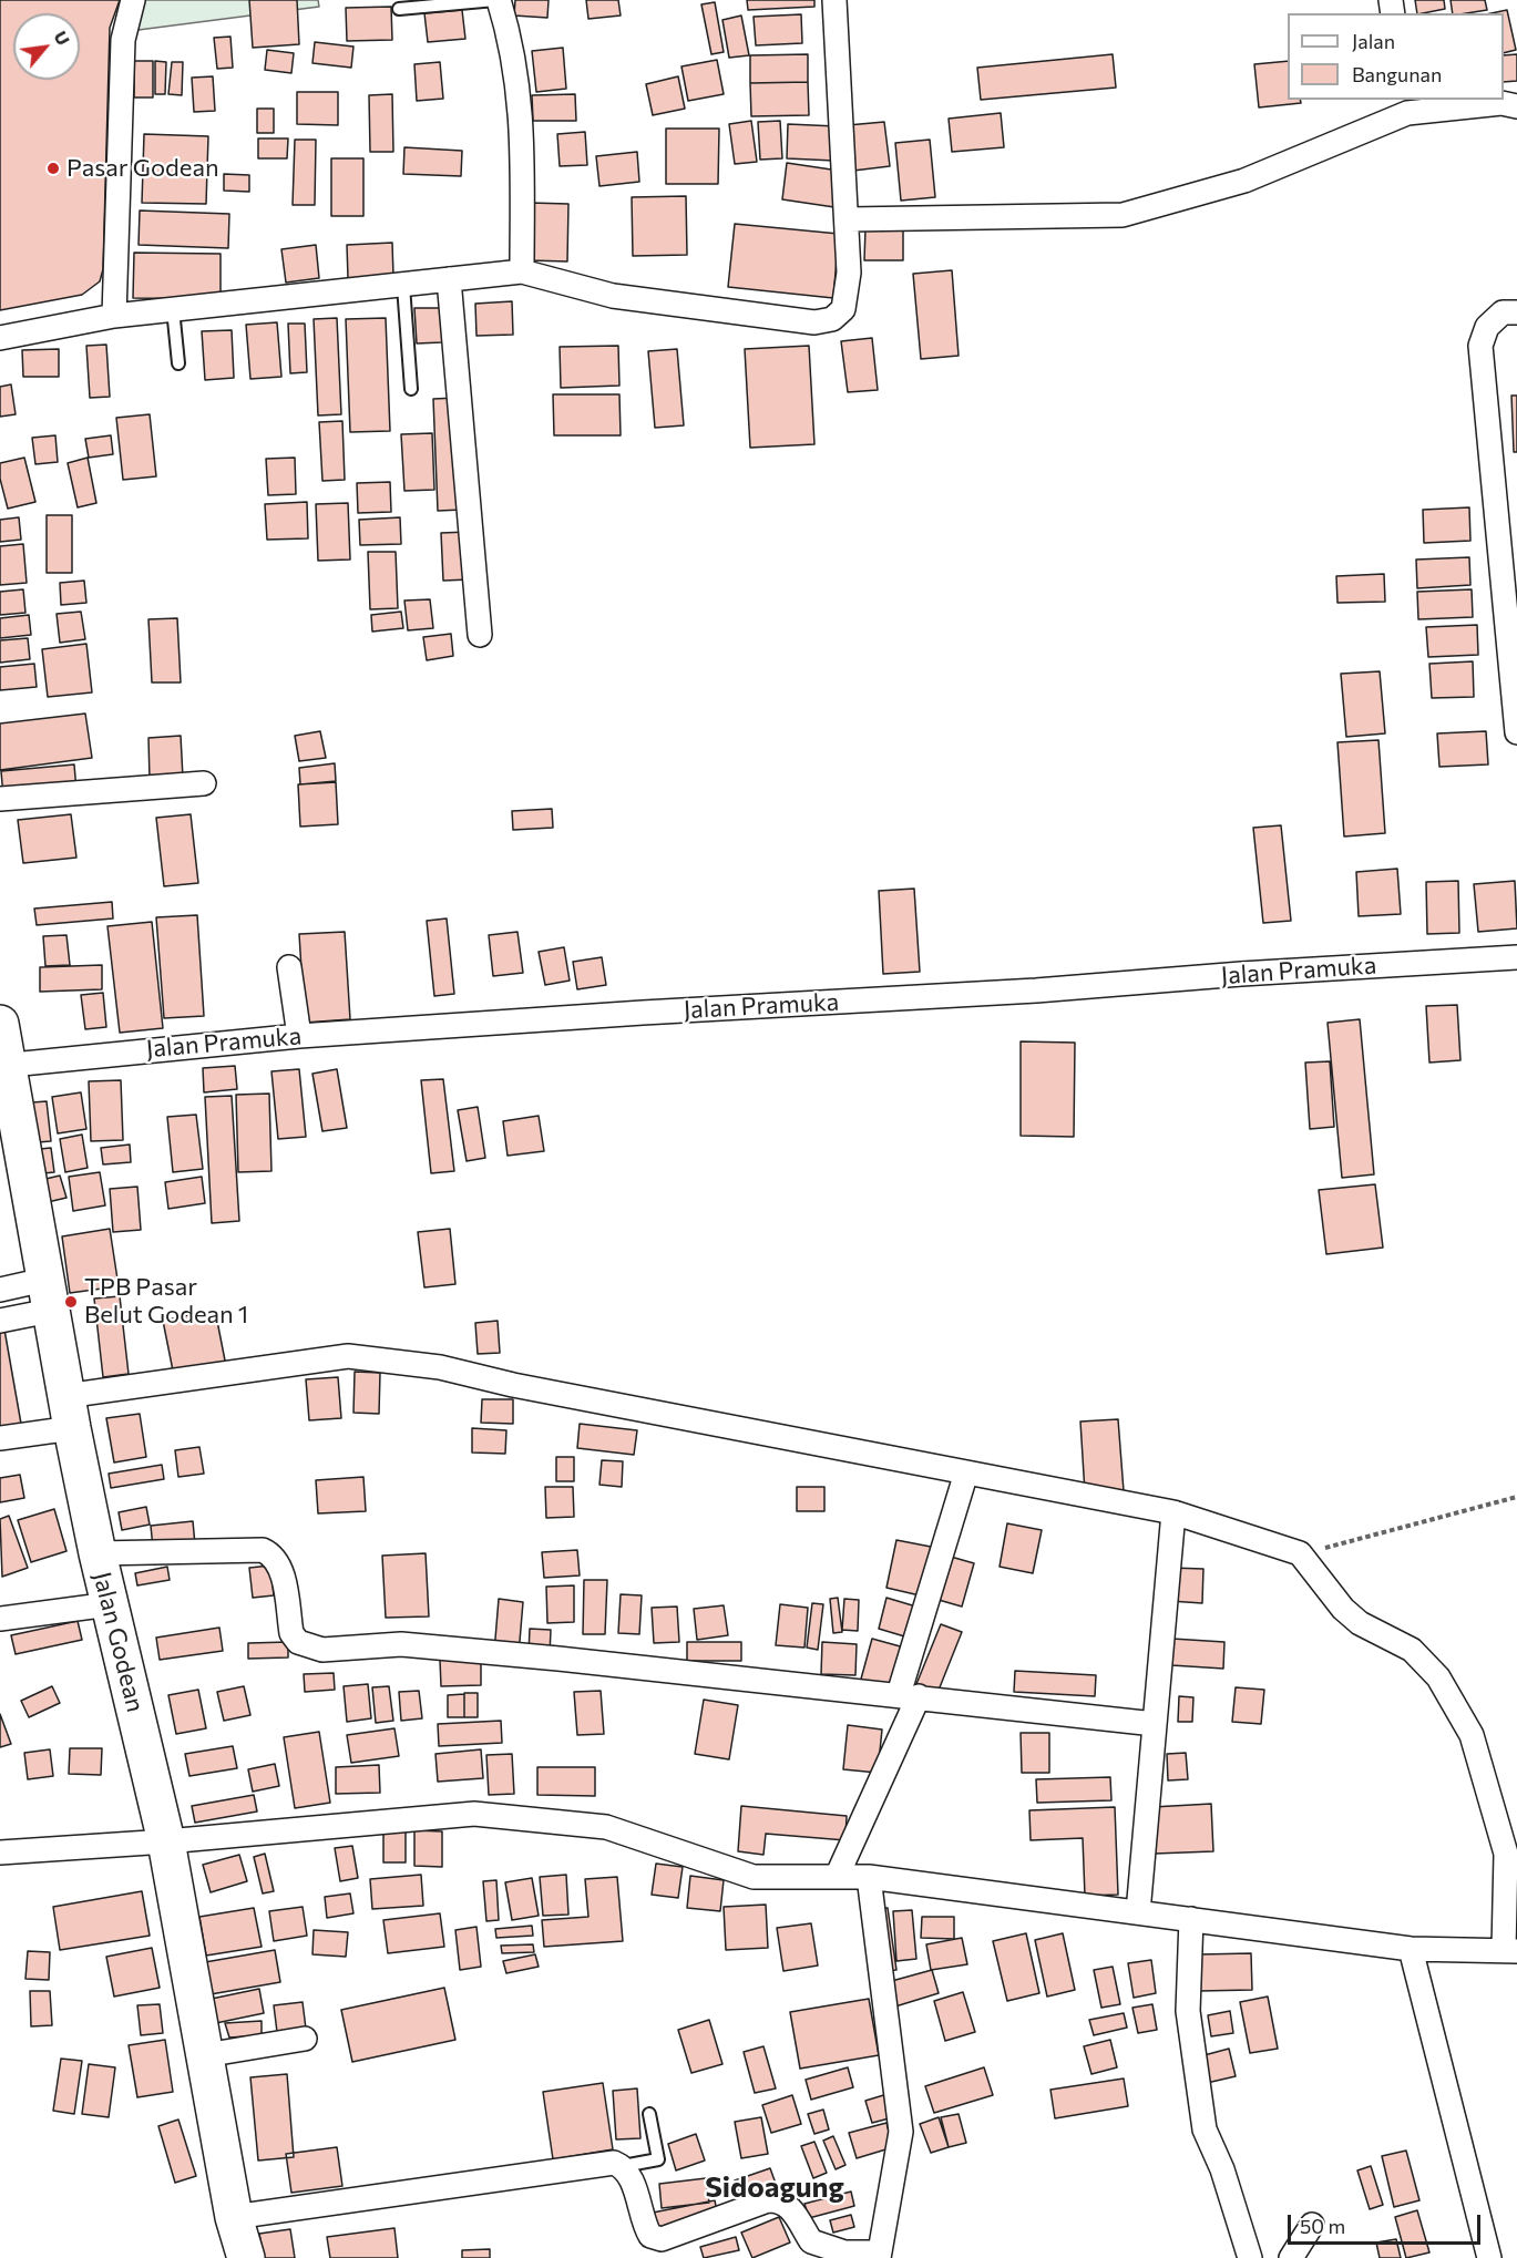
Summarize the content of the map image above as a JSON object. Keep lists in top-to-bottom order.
{
  "streets": {
    "main road": ["Jalan Godean"],
    "street": ["Jalan Pramuka"]
  },
  "crossings": [
    ["Jalan Pramuka", "Jalan Godean"]
  ],
  "districts": ["Sidoagung"],
  "places": ["Pasar Godean", "TPB Pasar Belut Godean 1"],
  "legend": ["Jalan", "Bangunan"],
  "scale_bar": "50 m",
  "north": "top right"
}
